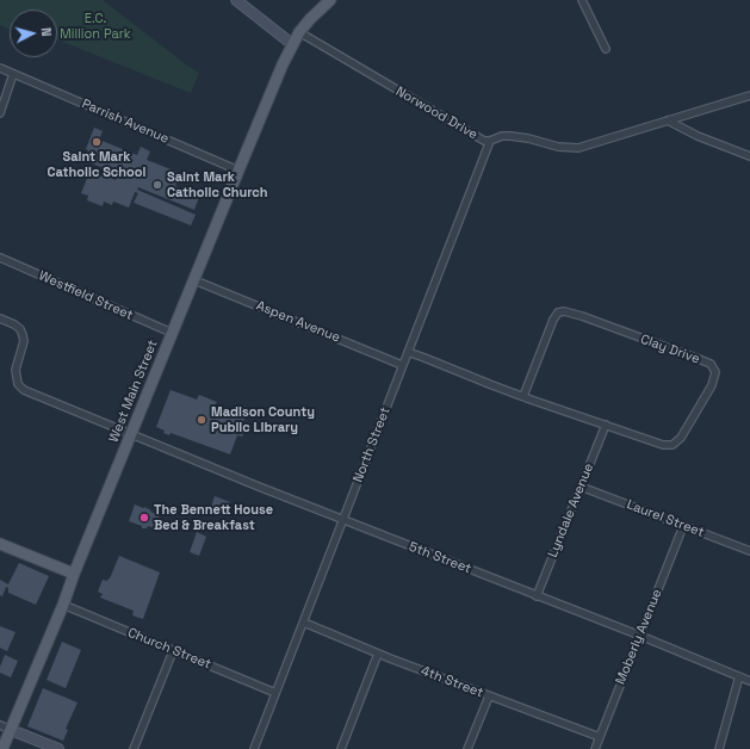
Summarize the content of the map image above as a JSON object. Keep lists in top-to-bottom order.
{
  "streets": {
    "main road": ["West Main Street"],
    "street": [
      "Norwood Drive",
      "Parrish Avenue",
      "Westfield Street",
      "Aspen Avenue",
      "Clay Drive",
      "North Street",
      "Lyndale Avenue",
      "Laurel Street",
      "5th Street",
      "Moberly Avenue",
      "Church Street",
      "4th Street"
    ]
  },
  "crossings": [
    ["Norwood Drive", "West Main Street"],
    ["Norwood Drive", "North Street"],
    ["Parrish Avenue", "West Main Street"],
    ["Westfield Street", "West Main Street"],
    ["Aspen Avenue", "West Main Street"],
    ["Aspen Avenue", "North Street"],
    ["Clay Drive", "North Street"],
    ["Clay Drive", "Lyndale Avenue"],
    ["West Main Street", "5th Street"],
    ["West Main Street", "Church Street"],
    ["North Street", "5th Street"],
    ["North Street", "Church Street"],
    ["North Street", "4th Street"],
    ["Lyndale Avenue", "Laurel Street"],
    ["Lyndale Avenue", "5th Street"],
    ["Laurel Street", "Moberly Avenue"],
    ["5th Street", "Moberly Avenue"],
    ["Moberly Avenue", "4th Street"]
  ],
  "parks": ["E.C. Million Park"],
  "places": [
    "Saint Mark Catholic School",
    "Saint Mark Catholic Church",
    "Madison County Public Library",
    "The Bennett House Bed & Breakfast"
  ],
  "north": "right"
}
